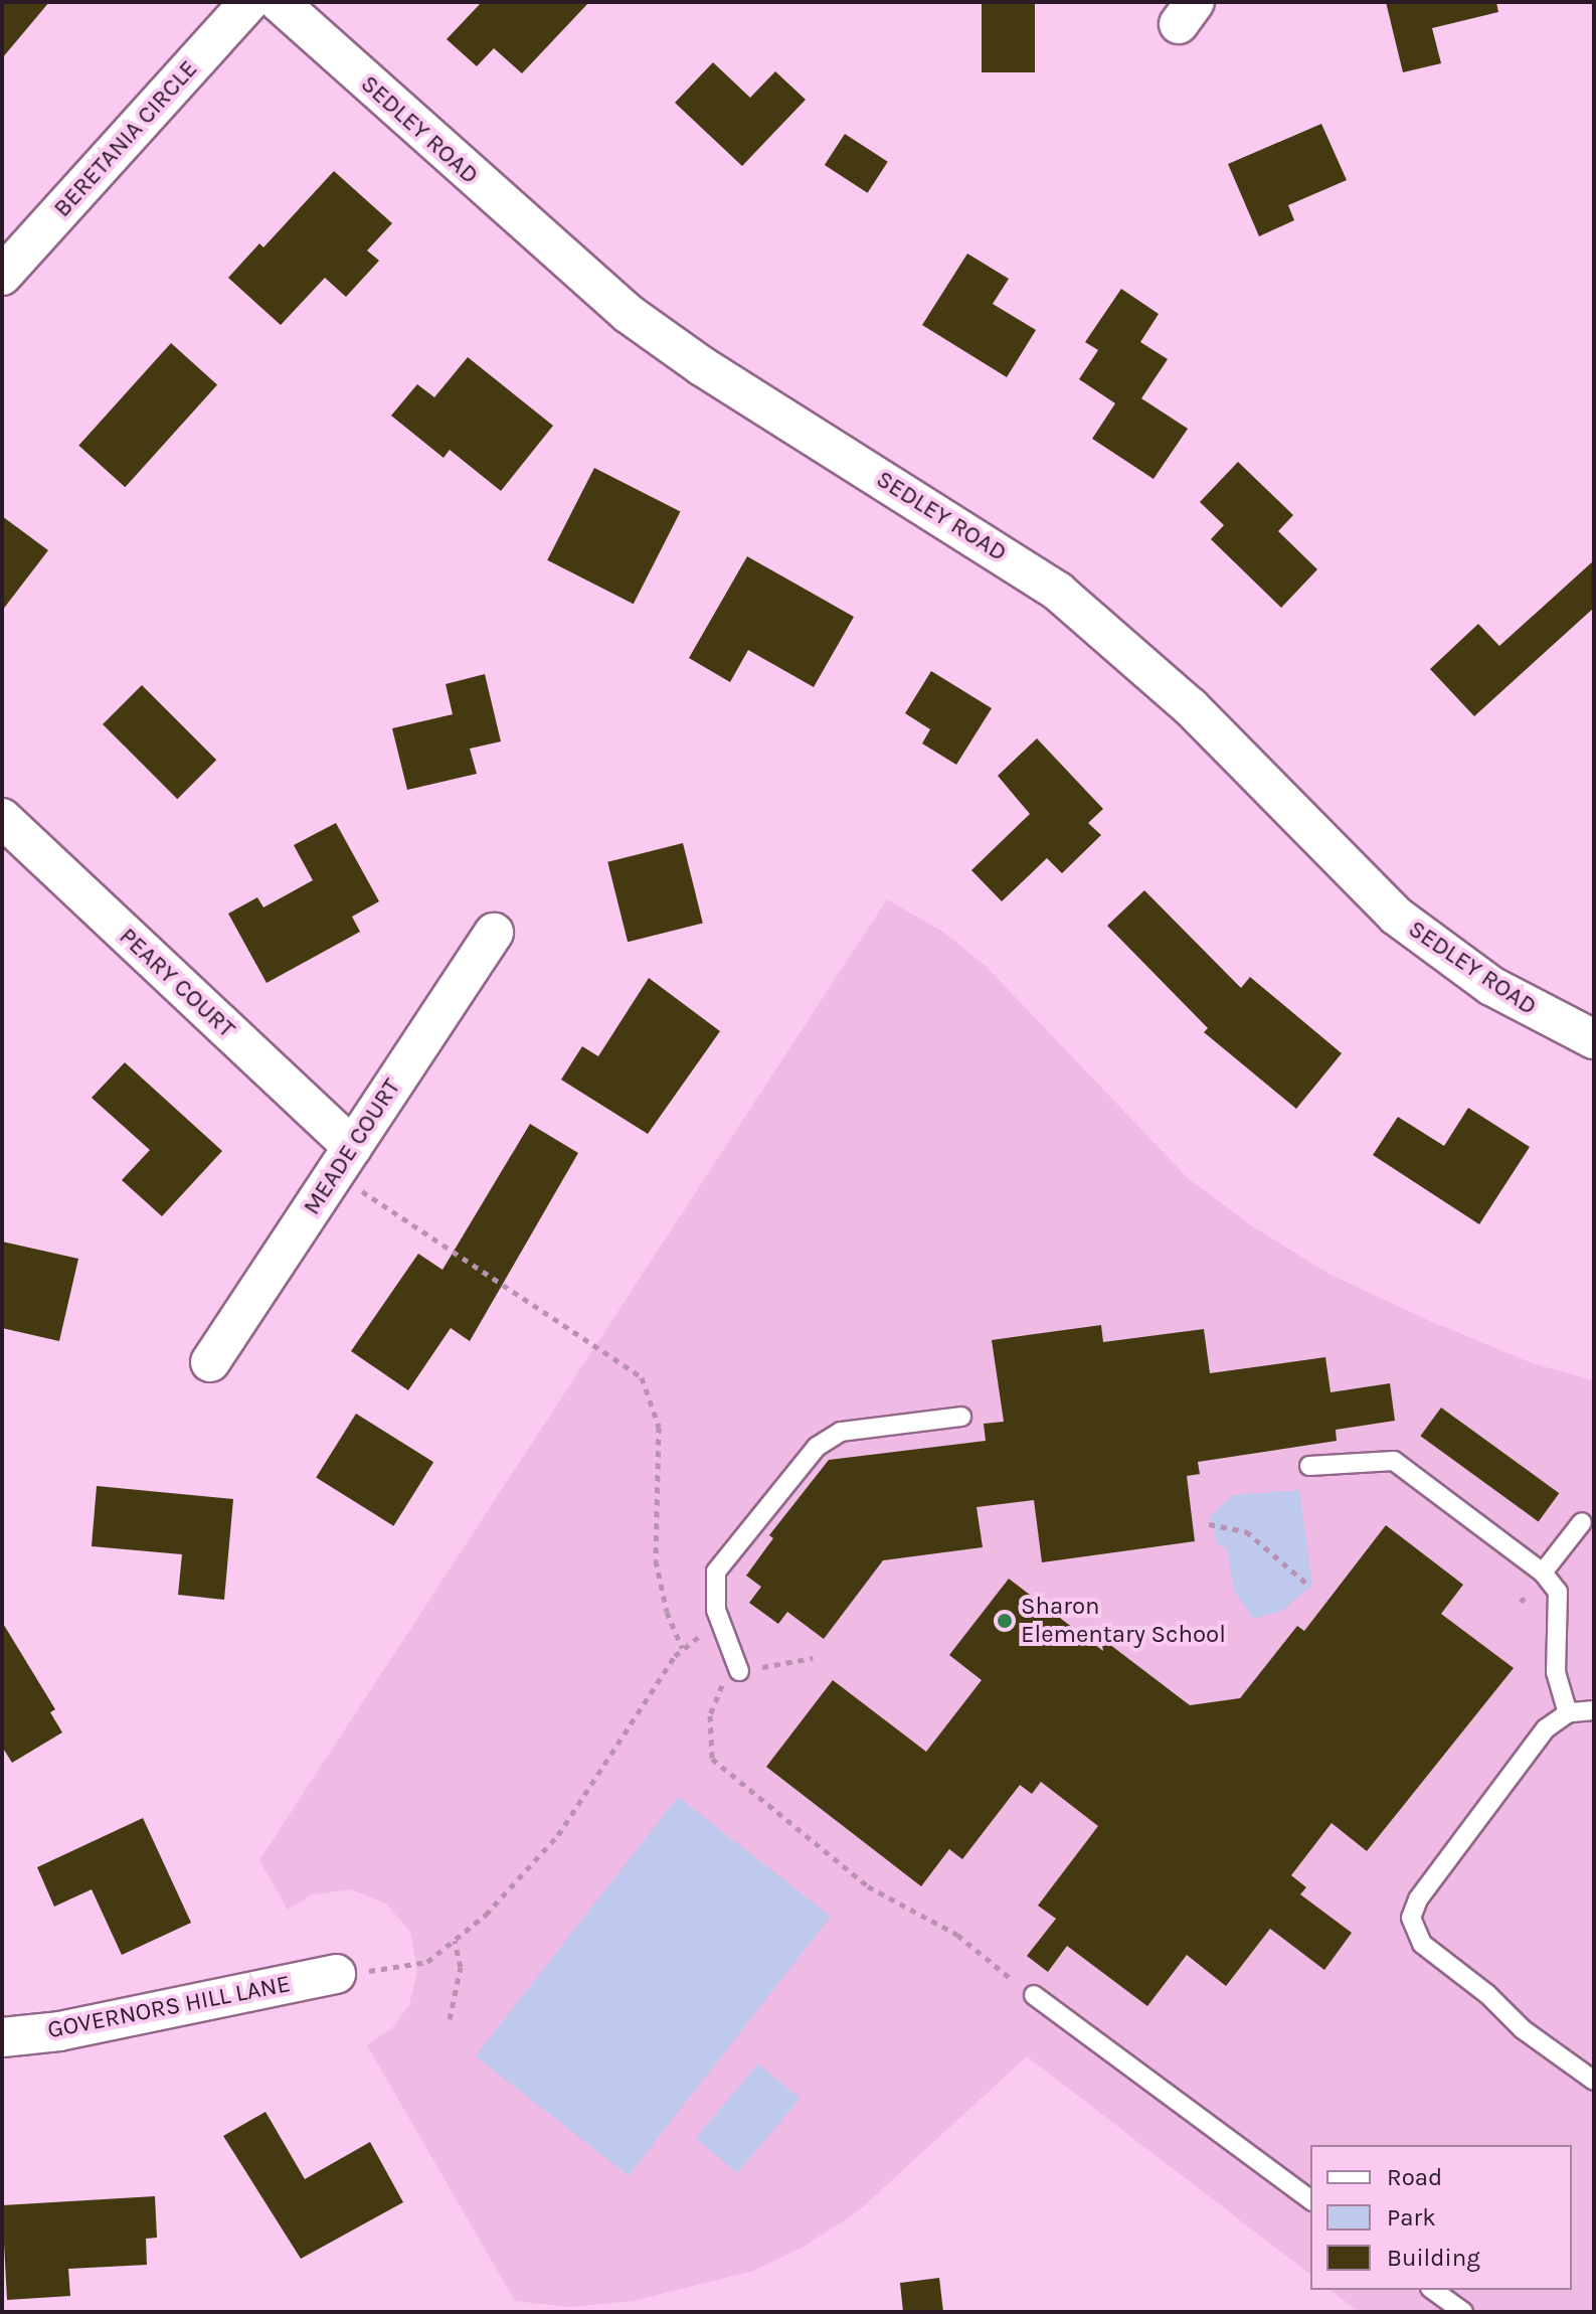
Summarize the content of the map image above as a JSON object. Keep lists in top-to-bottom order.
{
  "streets": {
    "street": [
      "SEDLEY ROAD",
      "BERETANIA CIRCLE",
      "PEARY COURT",
      "MEADE COURT",
      "GOVERNORS HILL LANE"
    ]
  },
  "crossings": [
    ["PEARY COURT", "MEADE COURT"]
  ],
  "places": ["Sharon Elementary School"],
  "legend": ["Road", "Park", "Building"]
}
